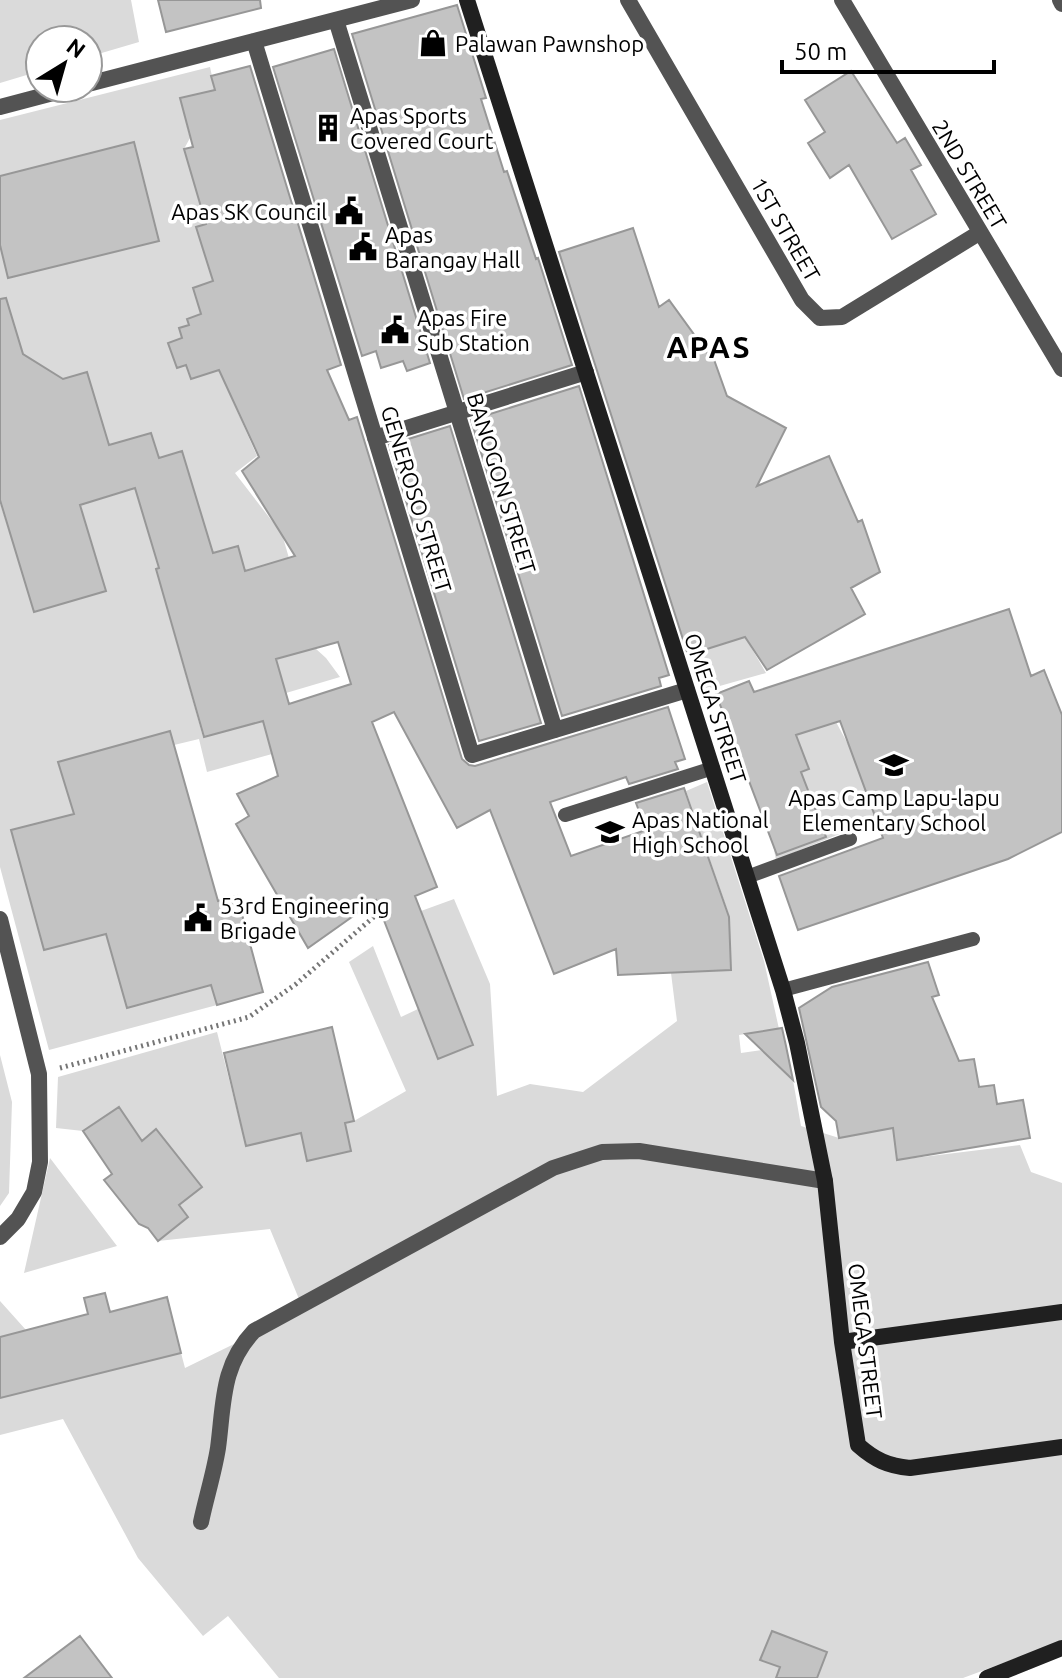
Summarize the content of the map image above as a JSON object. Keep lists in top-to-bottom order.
{
  "streets": {
    "street": [
      "2ND STREET",
      "1ST STREET",
      "BANOGON STREET",
      "GENEROSO STREET",
      "OMEGA STREET"
    ]
  },
  "crossings": [
    ["2ND STREET", "1ST STREET"],
    ["BANOGON STREET", "GENEROSO STREET"],
    ["GENEROSO STREET", "OMEGA STREET"]
  ],
  "districts": ["APAS"],
  "places": {
    "shop": ["Palawan Pawnshop"],
    "building": ["Apas Sports Covered Court"],
    "public building": [
      "Apas SK Council",
      "Apas Barangay Hall",
      "Apas Fire Sub Station",
      "53rd Engineering Brigade"
    ],
    "school or university": ["Apas Camp Lapu-lapu Elementary School", "Apas National High School"]
  },
  "scale_bar": "50 m",
  "north": "top right"
}
